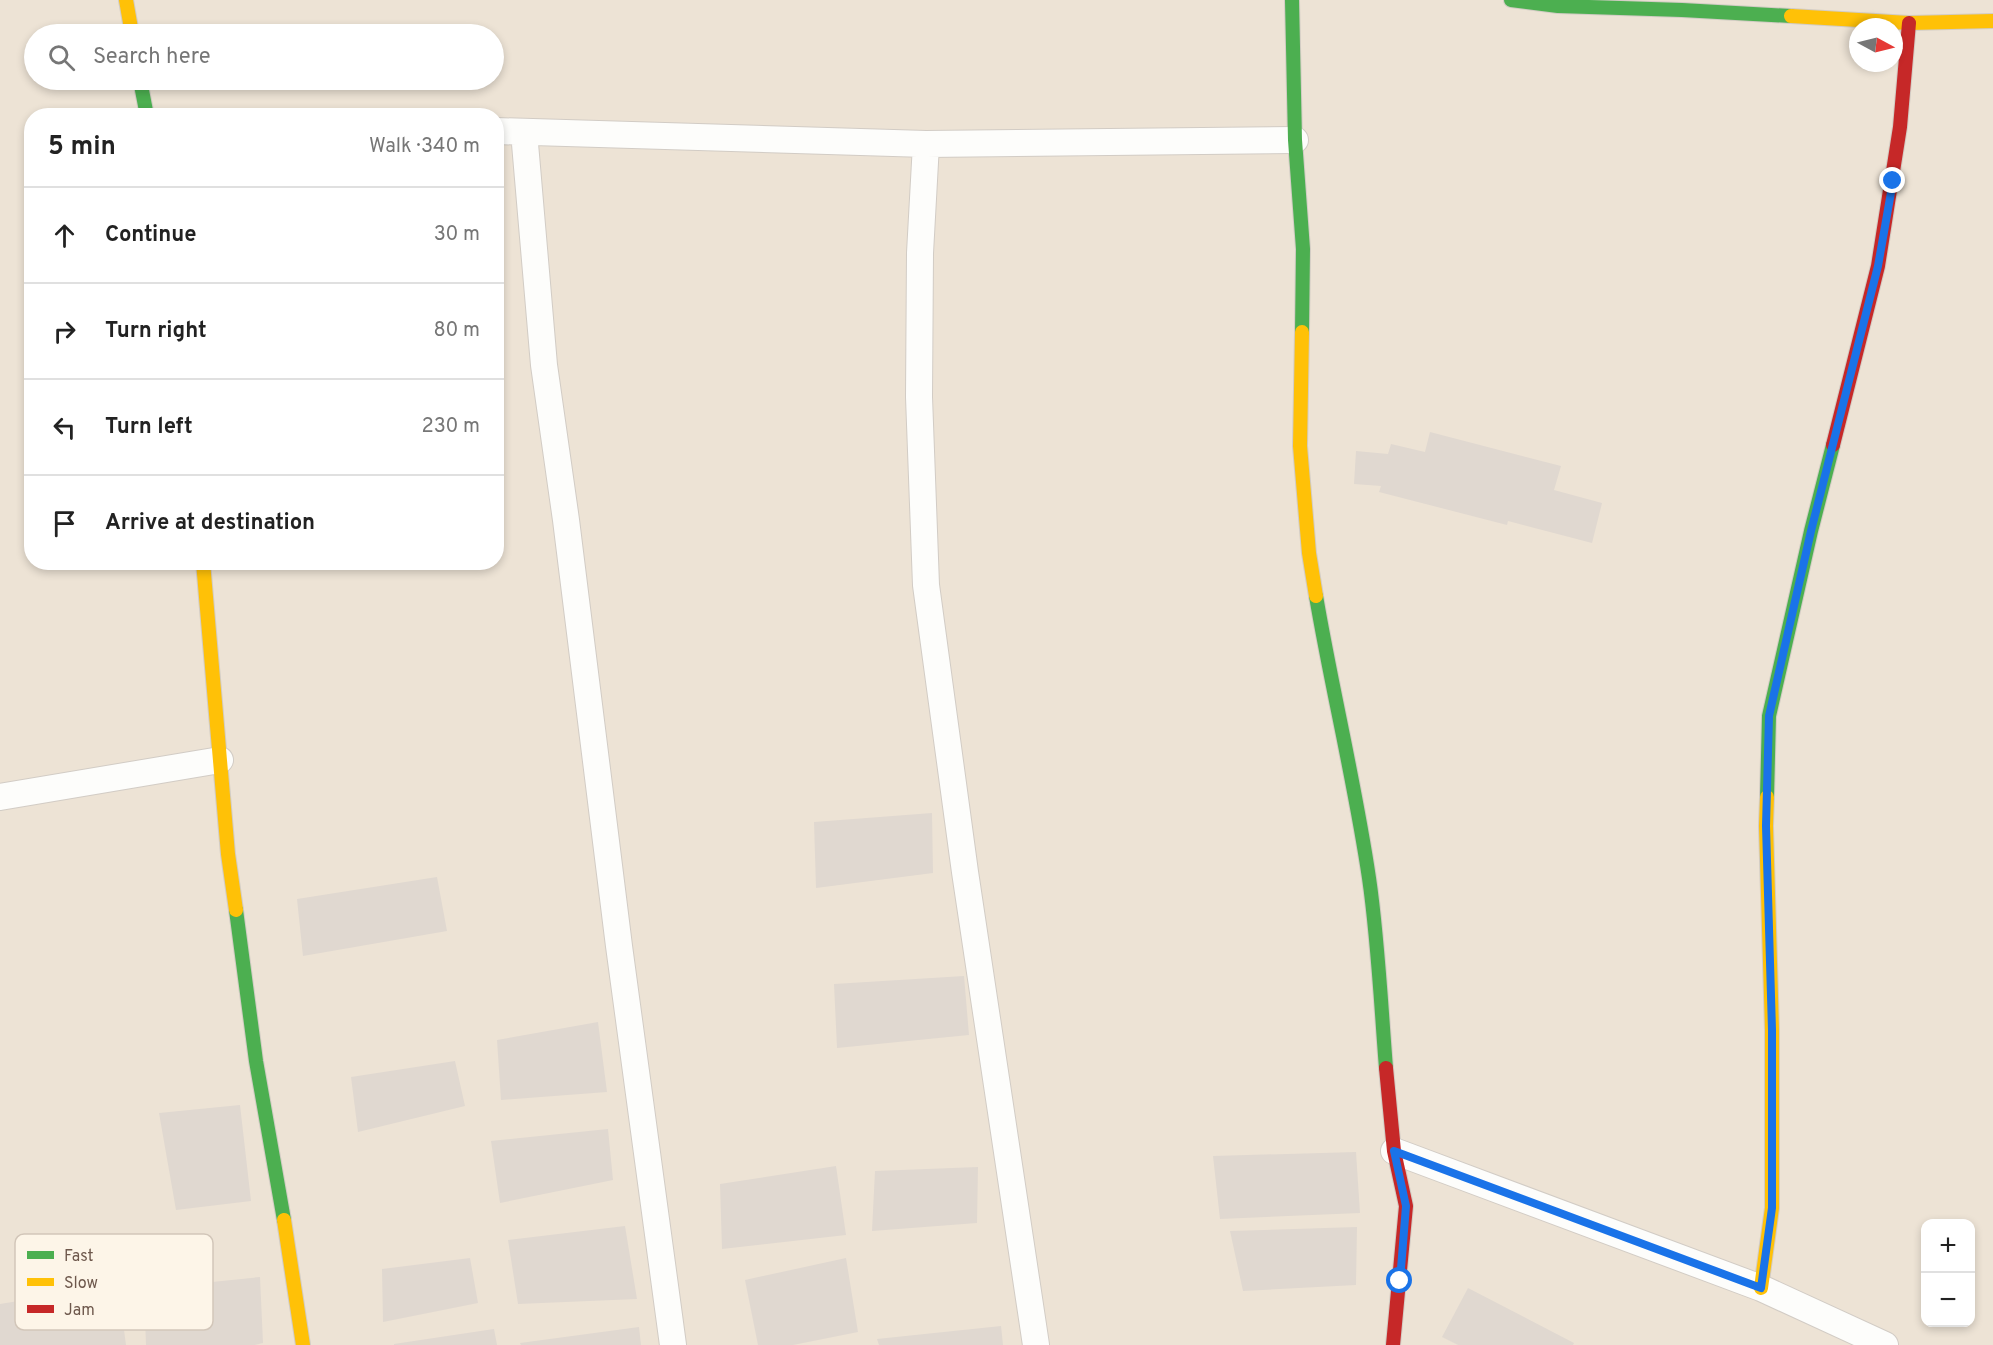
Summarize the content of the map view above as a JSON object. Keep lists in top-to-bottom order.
{
  "legend": ["Fast", "Slow", "Jam"],
  "north": "right",
  "page": {
    "search": "Search here",
    "heading": ["5 min", "Walk · 340 m"],
    "list": [
      ["Continue", "30 m"],
      ["Turn right", "80 m"],
      ["Turn left", "230 m"],
      "Arrive at destination"
    ],
    "map_buttons": ["+", "−"]
  }
}
